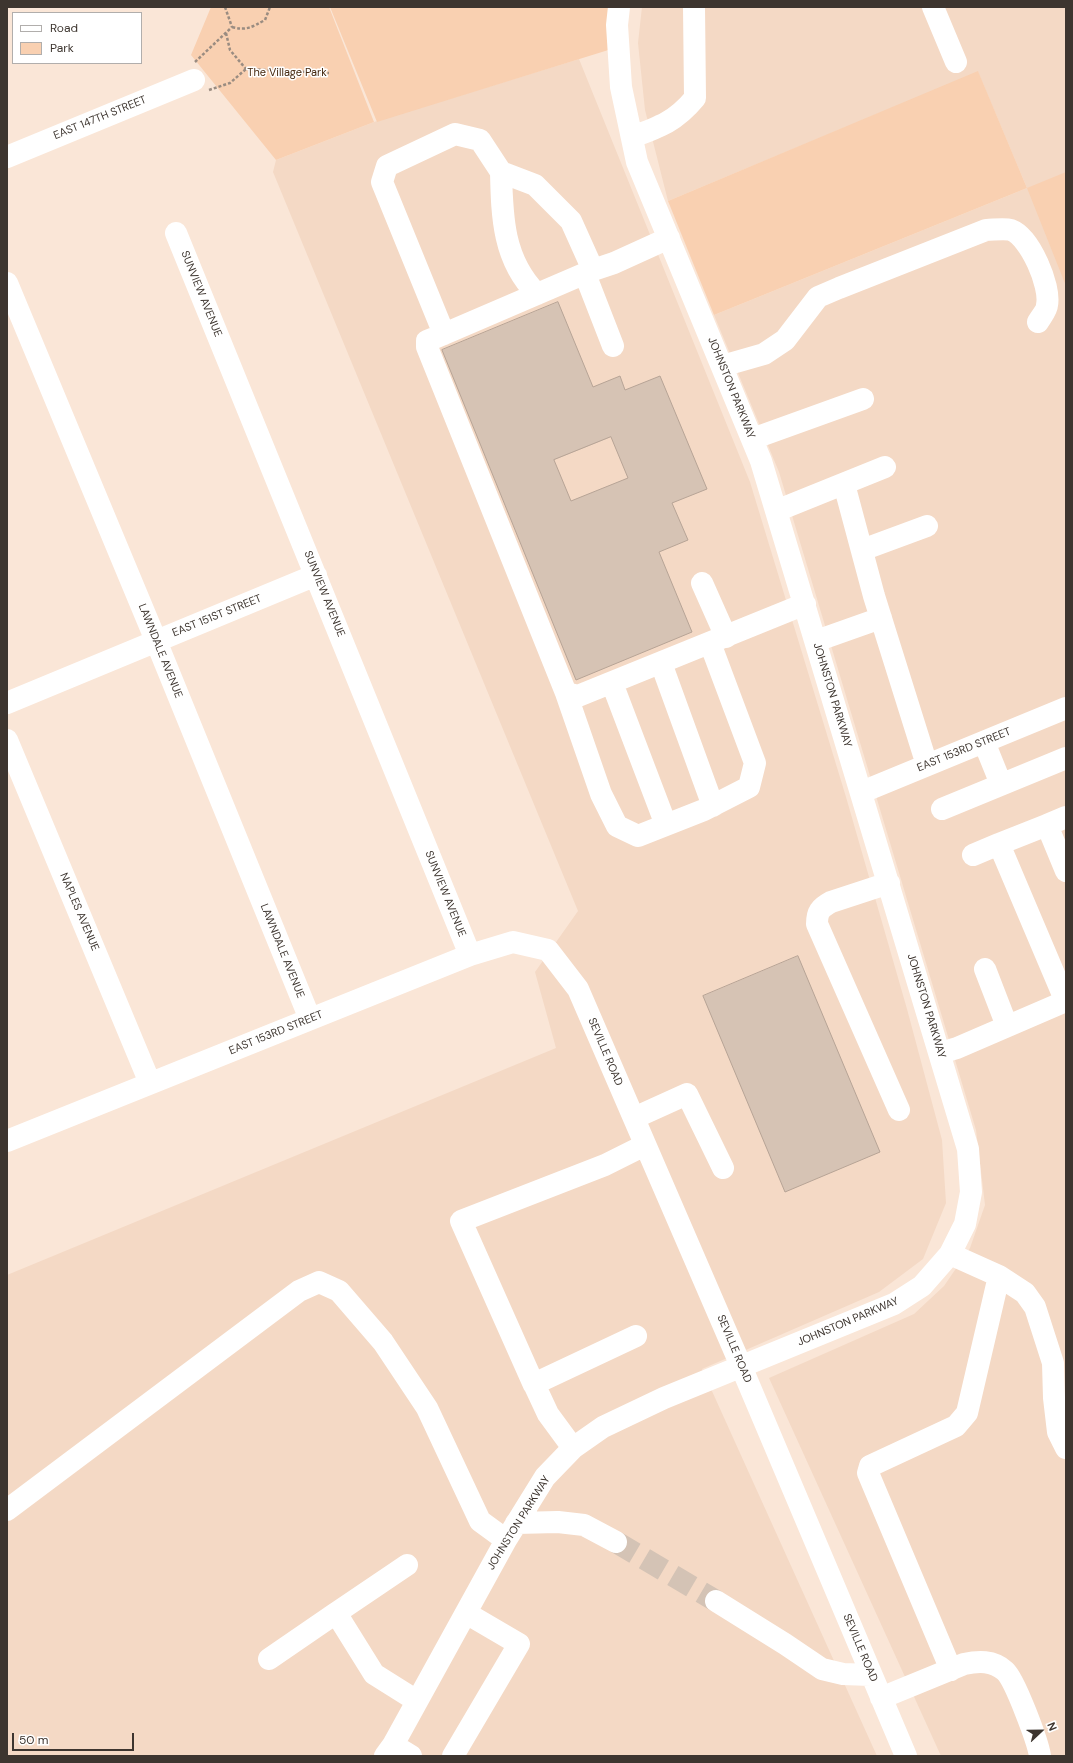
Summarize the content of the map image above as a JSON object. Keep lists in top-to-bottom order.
{
  "streets": {
    "street": [
      "EAST 147TH STREET",
      "SUNVIEW AVENUE",
      "JOHNSTON PARKWAY",
      "EAST 151ST STREET",
      "LAWNDALE AVENUE",
      "EAST 153RD STREET",
      "NAPLES AVENUE",
      "SEVILLE ROAD"
    ]
  },
  "crossings": [
    ["SUNVIEW AVENUE", "EAST 151ST STREET"],
    ["SUNVIEW AVENUE", "EAST 153RD STREET"],
    ["JOHNSTON PARKWAY", "EAST 153RD STREET"],
    ["JOHNSTON PARKWAY", "SEVILLE ROAD"],
    ["EAST 151ST STREET", "LAWNDALE AVENUE"],
    ["LAWNDALE AVENUE", "EAST 153RD STREET"],
    ["EAST 153RD STREET", "NAPLES AVENUE"],
    ["EAST 153RD STREET", "SEVILLE ROAD"]
  ],
  "parks": ["The Village Park"],
  "legend": ["Road", "Park"],
  "scale_bar": "50 m",
  "north": "right"
}
